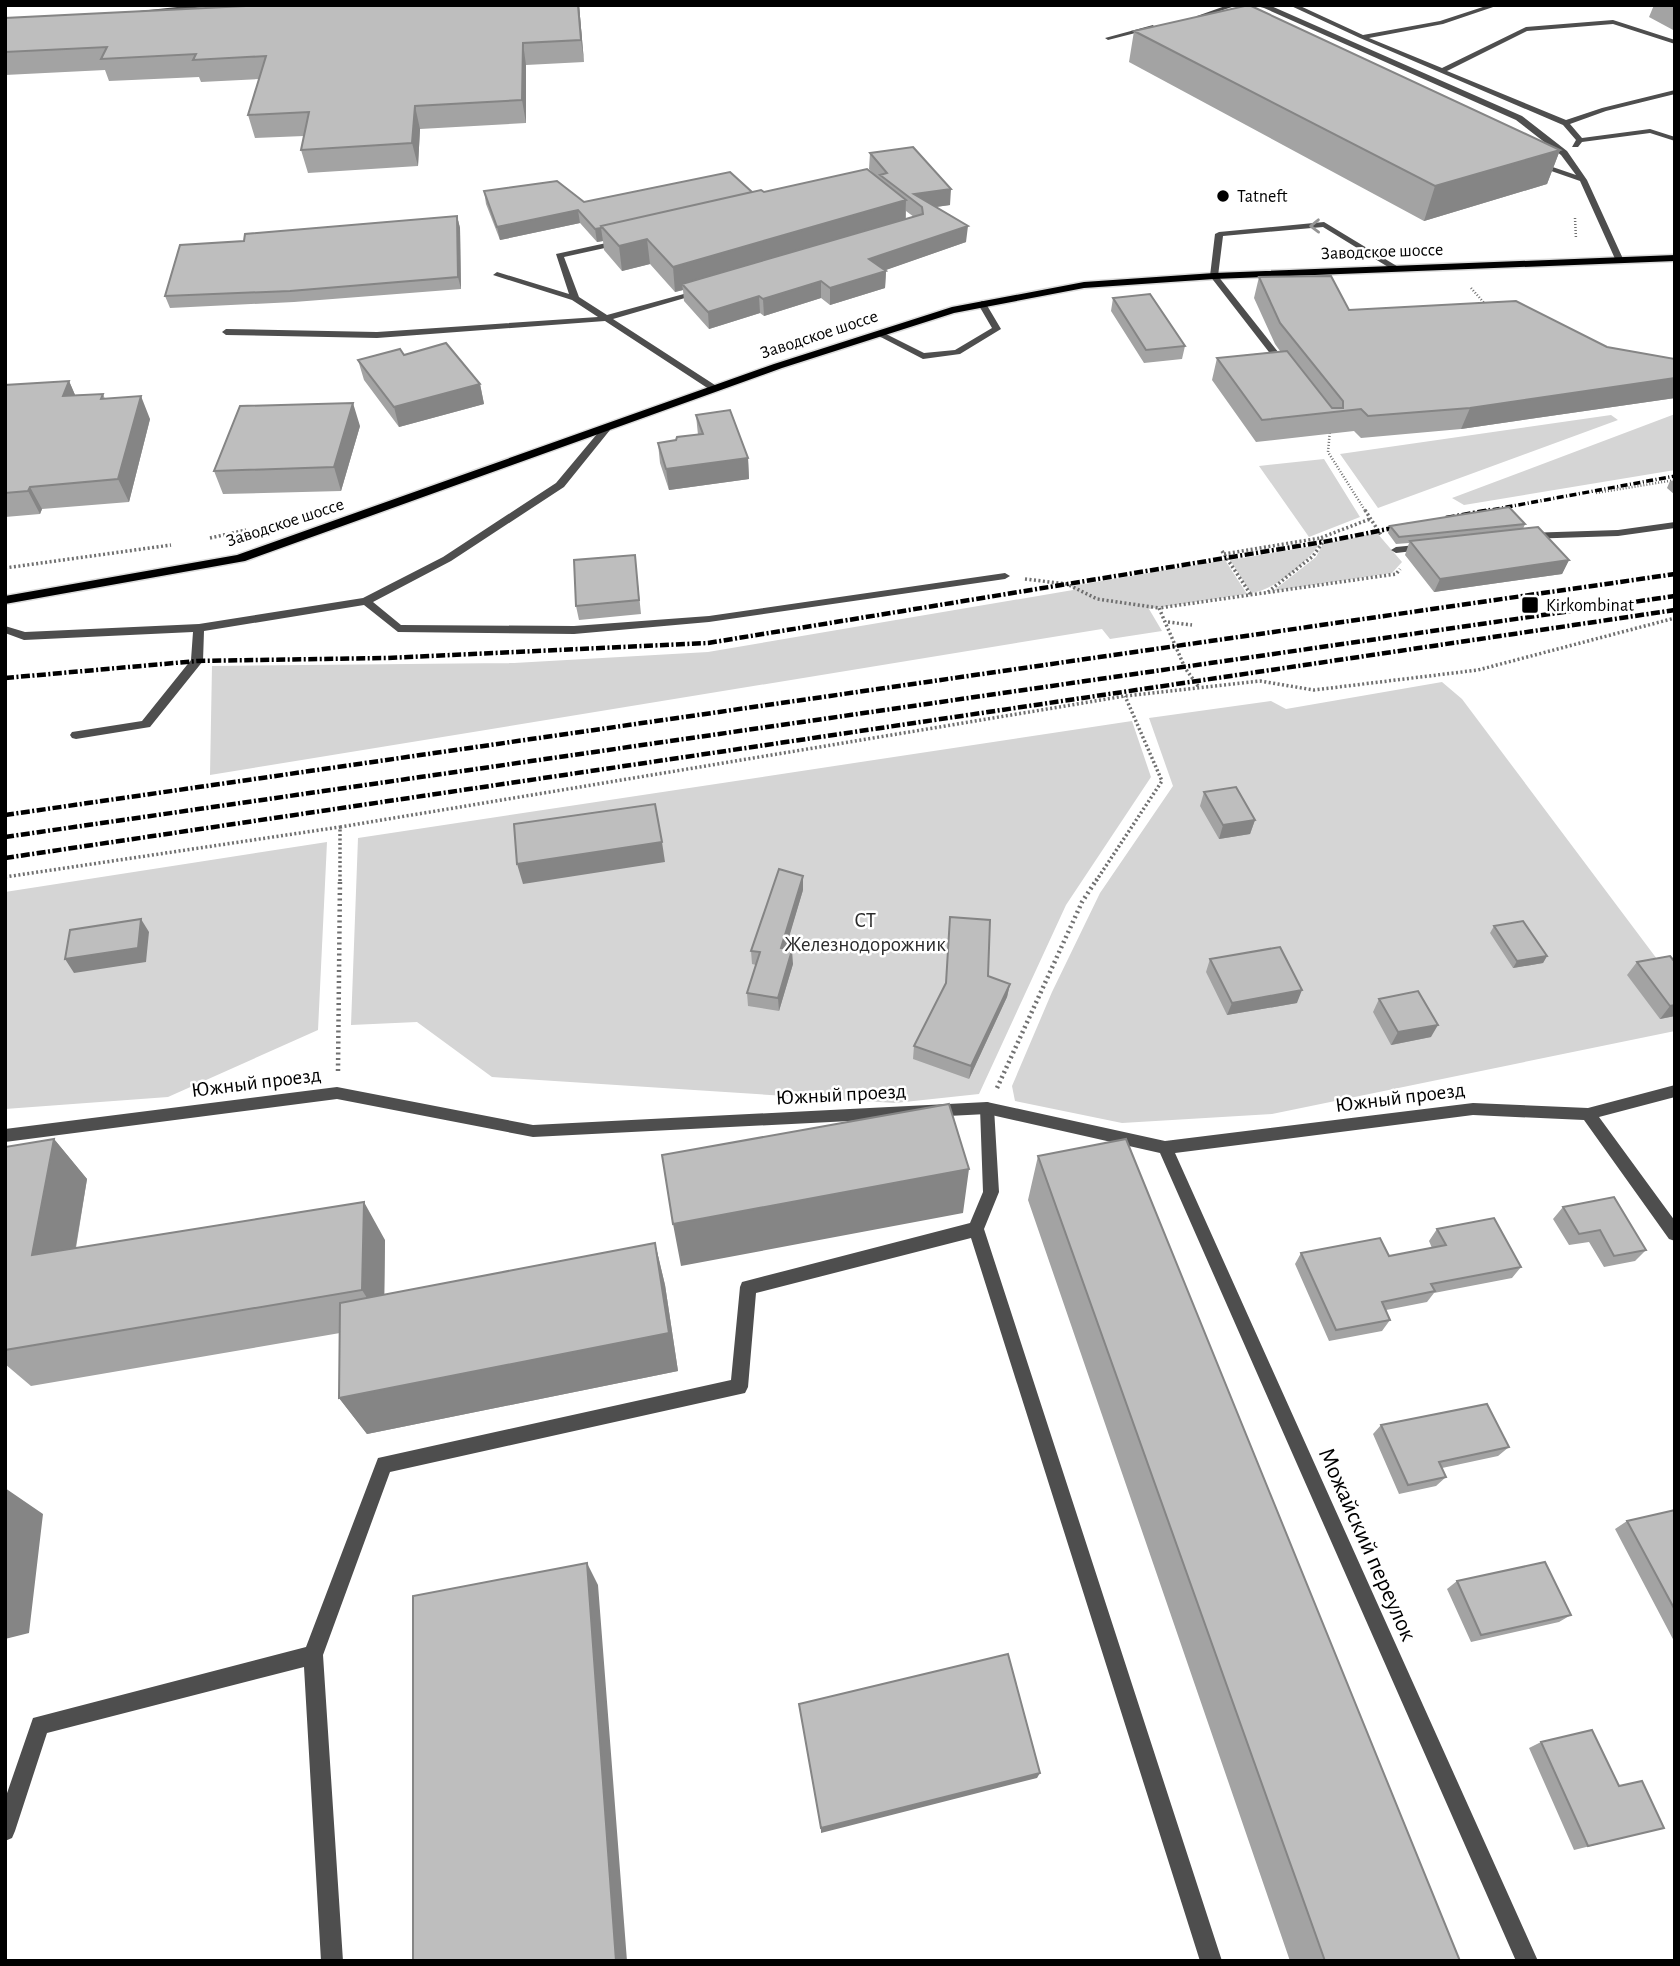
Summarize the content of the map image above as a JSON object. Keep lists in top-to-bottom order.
{
  "streets": {
    "main road": ["Заводское шоссе"],
    "street": ["Южный проезд", "Можайский переулок"]
  },
  "crossings": [
    ["Южный проезд", "Можайский переулок"]
  ],
  "parks": ["СТ Железнодорожник"],
  "places": {
    "other": ["Tatneft"],
    "transit": ["Kirkombinat"]
  }
}
